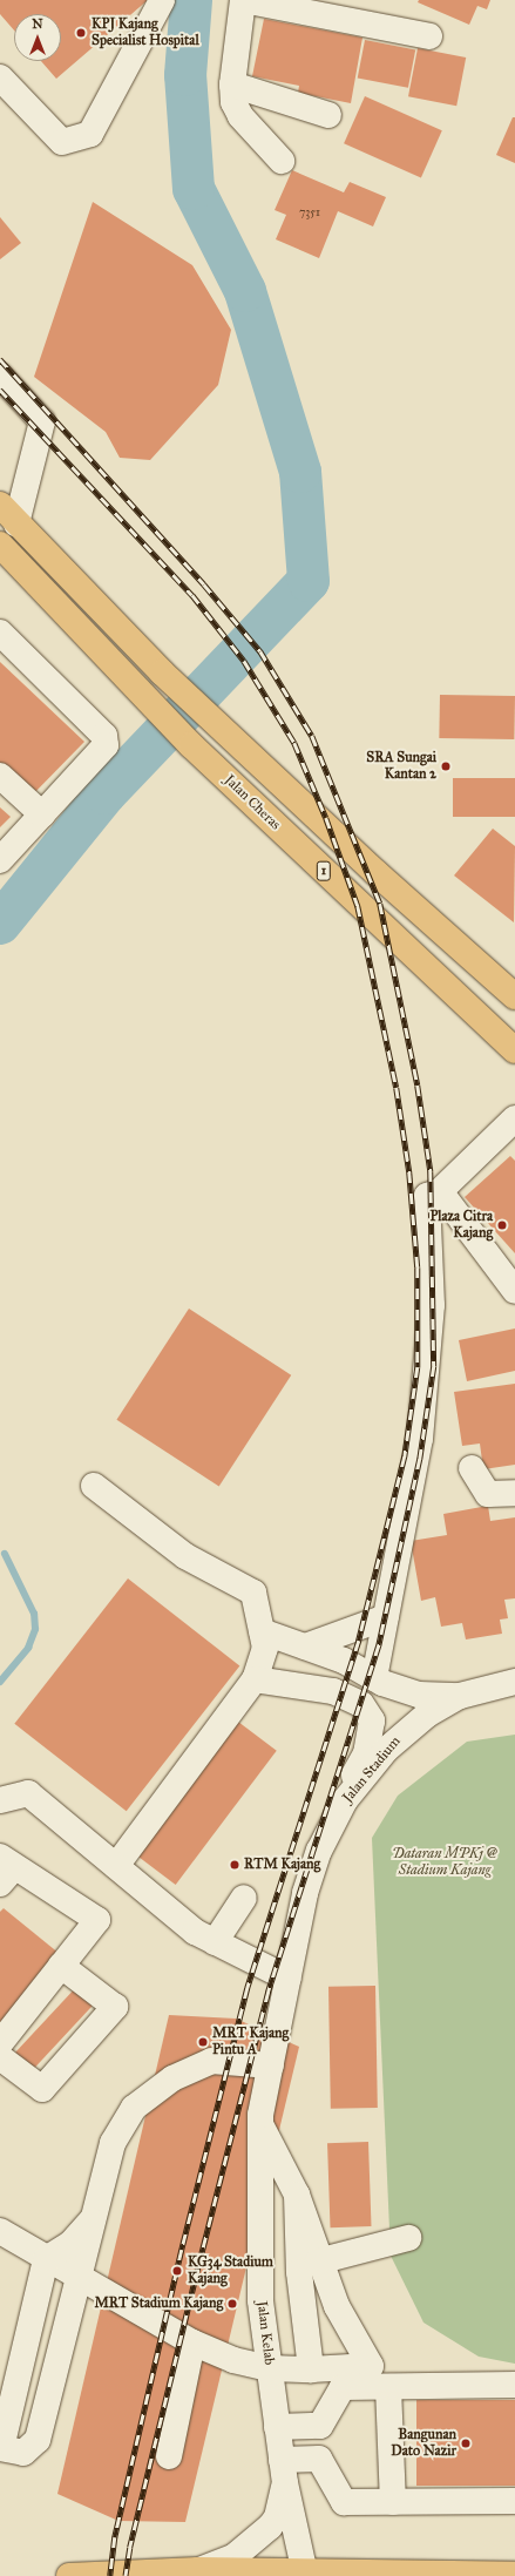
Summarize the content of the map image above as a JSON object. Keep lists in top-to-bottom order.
{
  "streets": {
    "main road": ["Jalan Cheras", "1"],
    "street": ["Jalan Stadium", "Jalan Kelab"]
  },
  "crossings": [
    ["Jalan Stadium", "Jalan Kelab"]
  ],
  "parks": ["Dataran MPKj @ Stadium Kajang"],
  "places": [
    "KPJ Kajang Specialist Hospital",
    "SRA Sungai Kantan 2",
    "Plaza Citra Kajang",
    "RTM Kajang",
    "MRT Kajang Pintu A",
    "KG34 Stadium Kajang",
    "MRT Stadium Kajang",
    "Bangunan Dato Nazir"
  ],
  "house_numbers": ["7351"],
  "north": "top"
}
